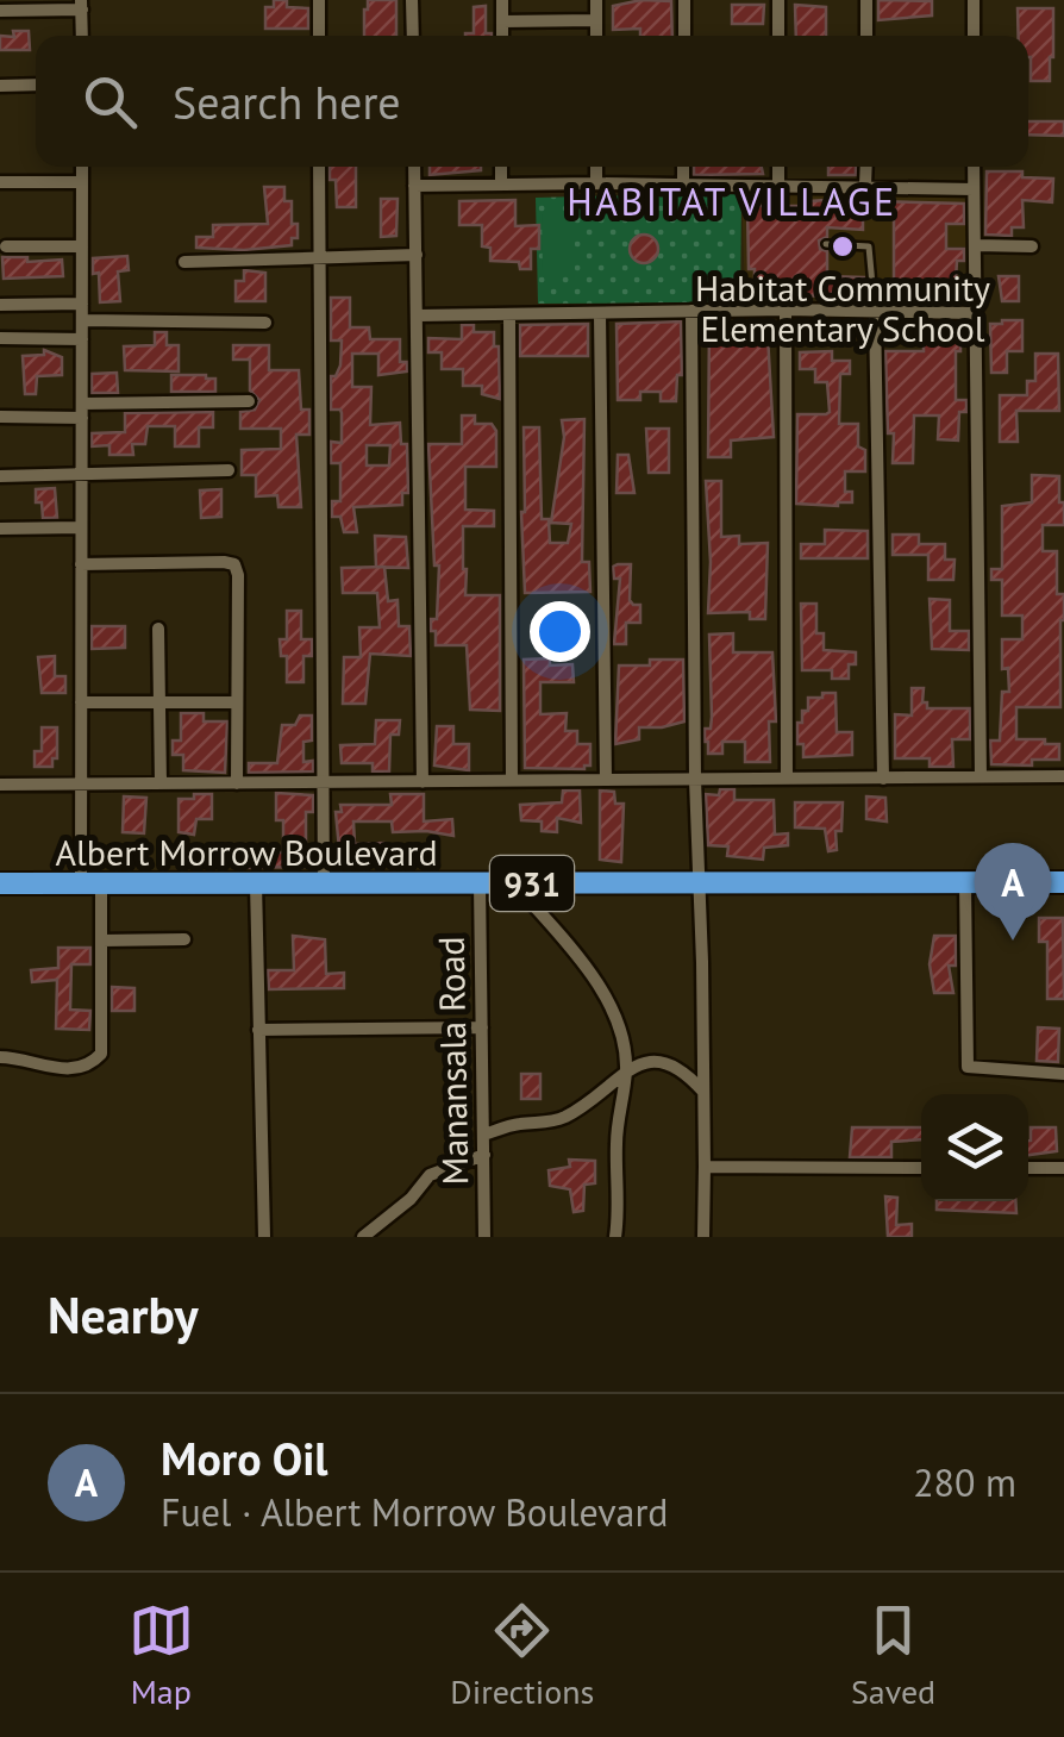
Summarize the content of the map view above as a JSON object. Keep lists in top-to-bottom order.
{
  "streets": {
    "highway": ["Albert Morrow Boulevard", "931"],
    "street": ["Manansala Road"]
  },
  "crossings": [
    ["Albert Morrow Boulevard", "Manansala Road"]
  ],
  "districts": ["HABITAT VILLAGE"],
  "places": ["Habitat Community Elementary School"],
  "page": {
    "search": "Search here",
    "pins": "A",
    "heading": "Nearby",
    "list": [
      {
        "mark": "A",
        "name": "Moro Oil",
        "note": "Fuel · Albert Morrow Boulevard",
        "value": "280 m"
      }
    ],
    "nav": ["Map", "Directions", "Saved"]
  }
}
